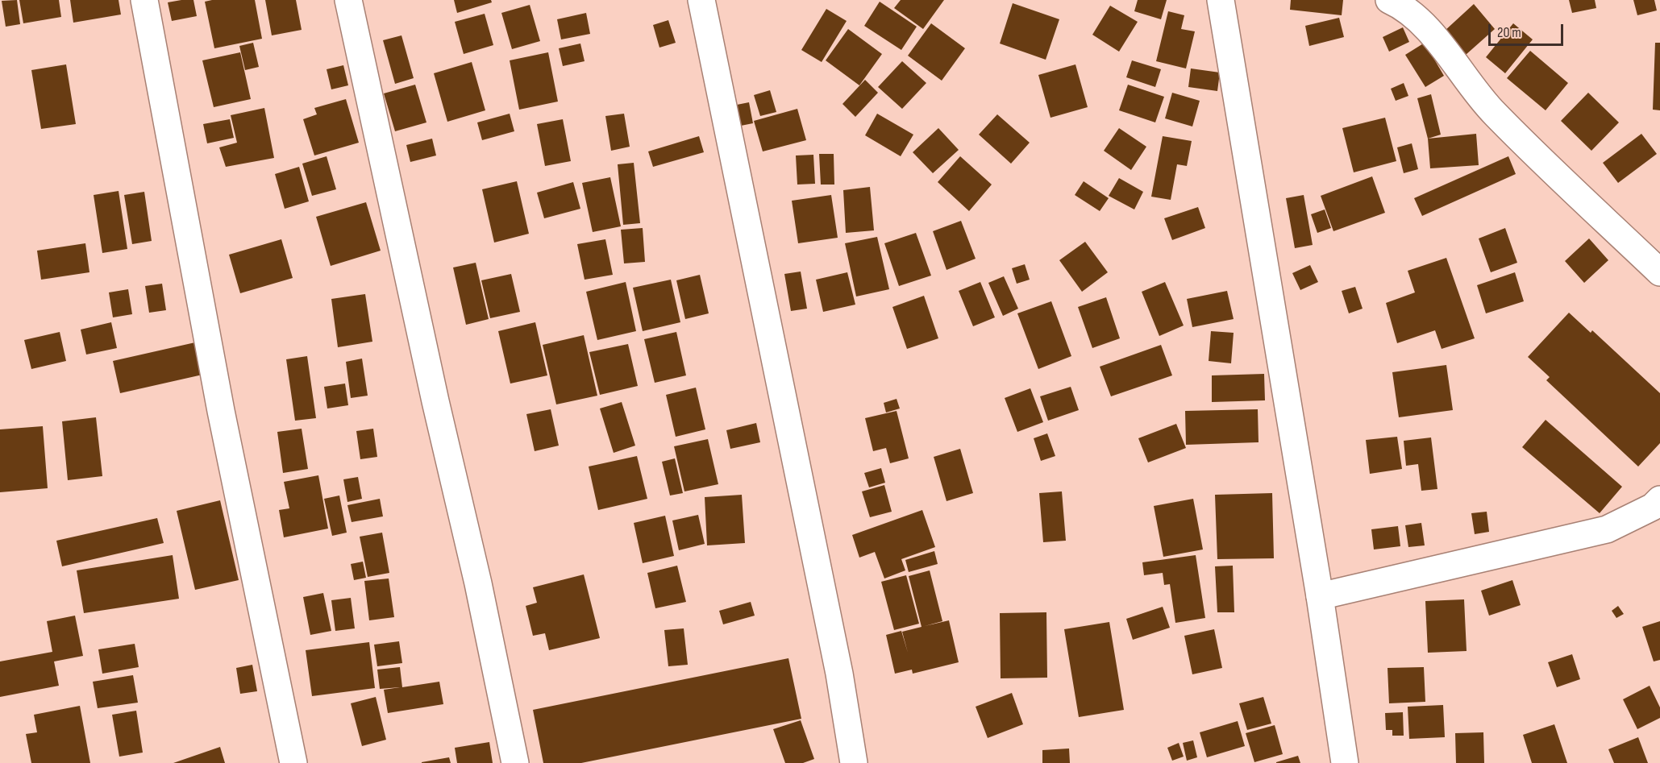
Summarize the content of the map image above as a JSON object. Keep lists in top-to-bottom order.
{
  "scale_bar": "20 m"
}
